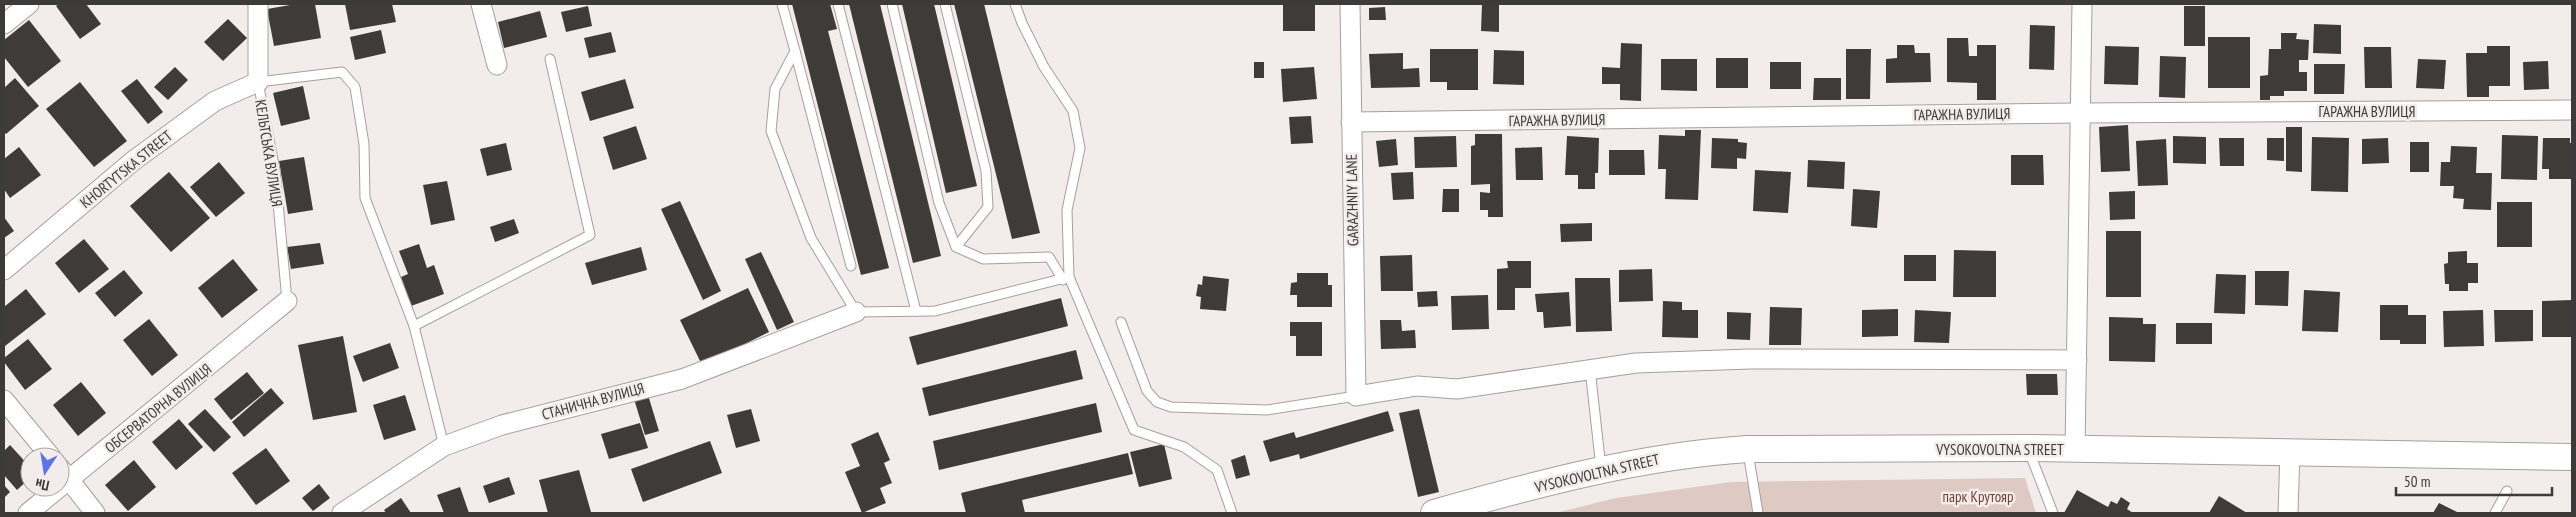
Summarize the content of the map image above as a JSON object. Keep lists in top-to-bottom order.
{
  "streets": {
    "main road": ["VYSOKOVOLTNA STREET"],
    "street": [
      "ГАРАЖНА ВУЛИЦЯ",
      "КЕЛЬТСЬКА ВУЛИЦЯ",
      "KHORTYTSKA STREET",
      "GARAZHNIY LANE",
      "СТАНИЧНА ВУЛИЦЯ",
      "ОБСЕРВАТОРНА ВУЛИЦЯ"
    ]
  },
  "crossings": [
    ["ГАРАЖНА ВУЛИЦЯ", "GARAZHNIY LANE"],
    ["КЕЛЬТСЬКА ВУЛИЦЯ", "KHORTYTSKA STREET"],
    ["КЕЛЬТСЬКА ВУЛИЦЯ", "ОБСЕРВАТОРНА ВУЛИЦЯ"]
  ],
  "parks": ["парк Крутояр"],
  "scale_bar": "50 m",
  "north": "bottom"
}
